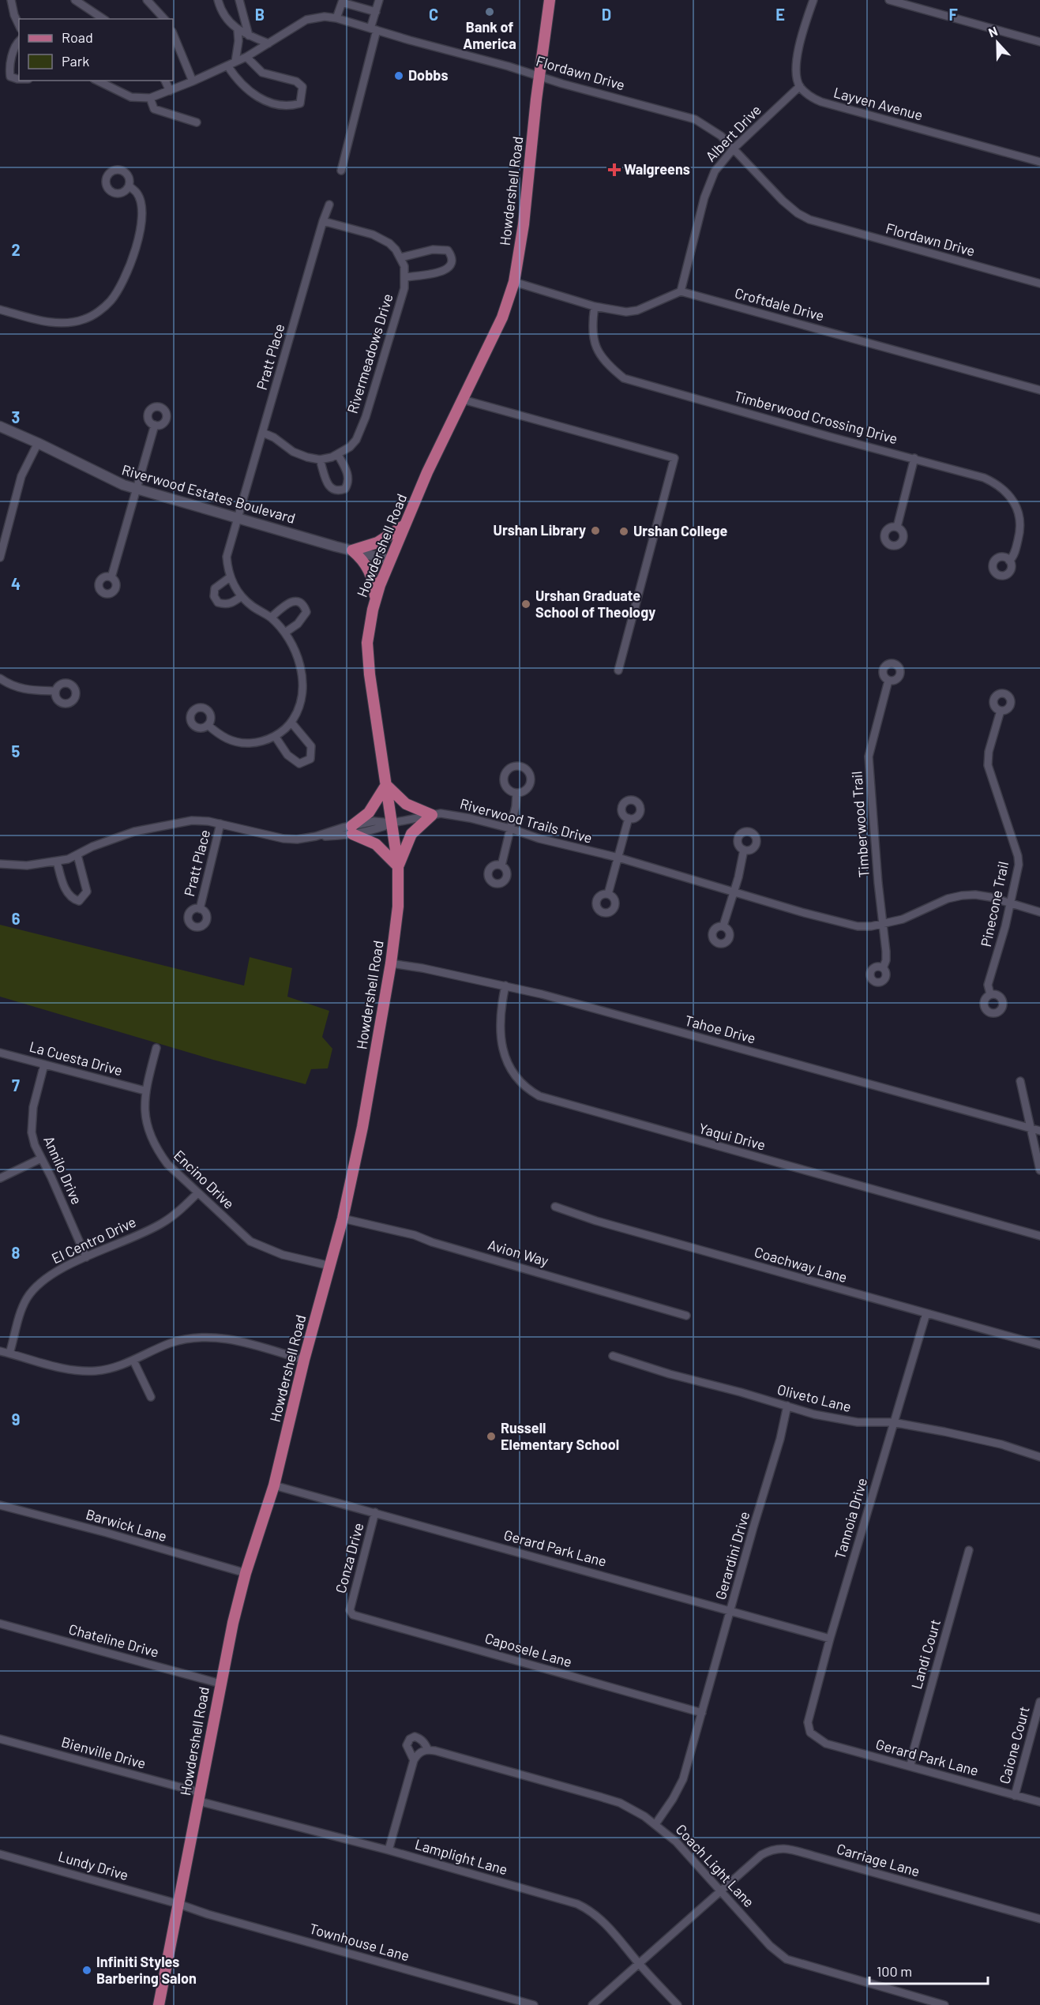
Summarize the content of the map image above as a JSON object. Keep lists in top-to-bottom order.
{
  "streets": {
    "main road": ["Howdershell Road"],
    "street": [
      "Flordawn Drive",
      "Layven Avenue",
      "Albert Drive",
      "Croftdale Drive",
      "Rivermeadows Drive",
      "Pratt Place",
      "Timberwood Crossing Drive",
      "Riverwood Estates Boulevard",
      "Riverwood Trails Drive",
      "Timberwood Trail",
      "Pinecone Trail",
      "Tahoe Drive",
      "La Cuesta Drive",
      "Yaqui Drive",
      "Annilo Drive",
      "Encino Drive",
      "El Centro Drive",
      "Avion Way",
      "Coachway Lane",
      "Oliveto Lane",
      "Tannoia Drive",
      "Barwick Lane",
      "Gerard Park Lane",
      "Gerardini Drive",
      "Conza Drive",
      "Chateline Drive",
      "Caposele Lane",
      "Landi Court",
      "Caione Court",
      "Bienville Drive",
      "Lamplight Lane",
      "Carriage Lane",
      "Lundy Drive",
      "Coach Light Lane",
      "Townhouse Lane"
    ]
  },
  "crossings": [
    ["Flordawn Drive", "Albert Drive"],
    ["Flordawn Drive", "Howdershell Road"],
    ["Layven Avenue", "Albert Drive"],
    ["Albert Drive", "Croftdale Drive"],
    ["Howdershell Road", "Riverwood Estates Boulevard"],
    ["Howdershell Road", "Riverwood Trails Drive"],
    ["Howdershell Road", "Tahoe Drive"],
    ["Howdershell Road", "Encino Drive"],
    ["Howdershell Road", "Avion Way"],
    ["Howdershell Road", "Barwick Lane"],
    ["Howdershell Road", "Gerard Park Lane"],
    ["Howdershell Road", "Chateline Drive"],
    ["Howdershell Road", "Bienville Drive"],
    ["Howdershell Road", "Lamplight Lane"],
    ["Howdershell Road", "Lundy Drive"],
    ["Howdershell Road", "Townhouse Lane"],
    ["Pratt Place", "Riverwood Estates Boulevard"],
    ["Pratt Place", "Riverwood Trails Drive"],
    ["Riverwood Trails Drive", "Timberwood Trail"],
    ["Riverwood Trails Drive", "Pinecone Trail"],
    ["Tahoe Drive", "Yaqui Drive"],
    ["La Cuesta Drive", "Annilo Drive"],
    ["La Cuesta Drive", "Encino Drive"],
    ["Annilo Drive", "El Centro Drive"],
    ["Encino Drive", "El Centro Drive"],
    ["Coachway Lane", "Tannoia Drive"],
    ["Oliveto Lane", "Tannoia Drive"],
    ["Oliveto Lane", "Gerardini Drive"],
    ["Tannoia Drive", "Gerard Park Lane"],
    ["Gerard Park Lane", "Gerardini Drive"],
    ["Gerard Park Lane", "Conza Drive"],
    ["Gerard Park Lane", "Landi Court"],
    ["Gerard Park Lane", "Caione Court"],
    ["Gerardini Drive", "Caposele Lane"],
    ["Gerardini Drive", "Coach Light Lane"],
    ["Conza Drive", "Caposele Lane"],
    ["Bienville Drive", "Lamplight Lane"],
    ["Carriage Lane", "Coach Light Lane"],
    ["Lundy Drive", "Townhouse Lane"]
  ],
  "places": {
    "other": [
      "Bank of America",
      "Dobbs",
      "Urshan Library",
      "Urshan College",
      "Urshan Graduate School of Theology",
      "Russell Elementary School",
      "Infiniti Styles Barbering Salon"
    ],
    "health": ["Walgreens"]
  },
  "legend": ["Road", "Park"],
  "scale_bar": "100 m",
  "north": "top",
  "grid": {
    "columns": [
      "B",
      "C",
      "D",
      "E",
      "F"
    ],
    "rows": [
      "2",
      "3",
      "4",
      "5",
      "6",
      "7",
      "8",
      "9"
    ]
  }
}
